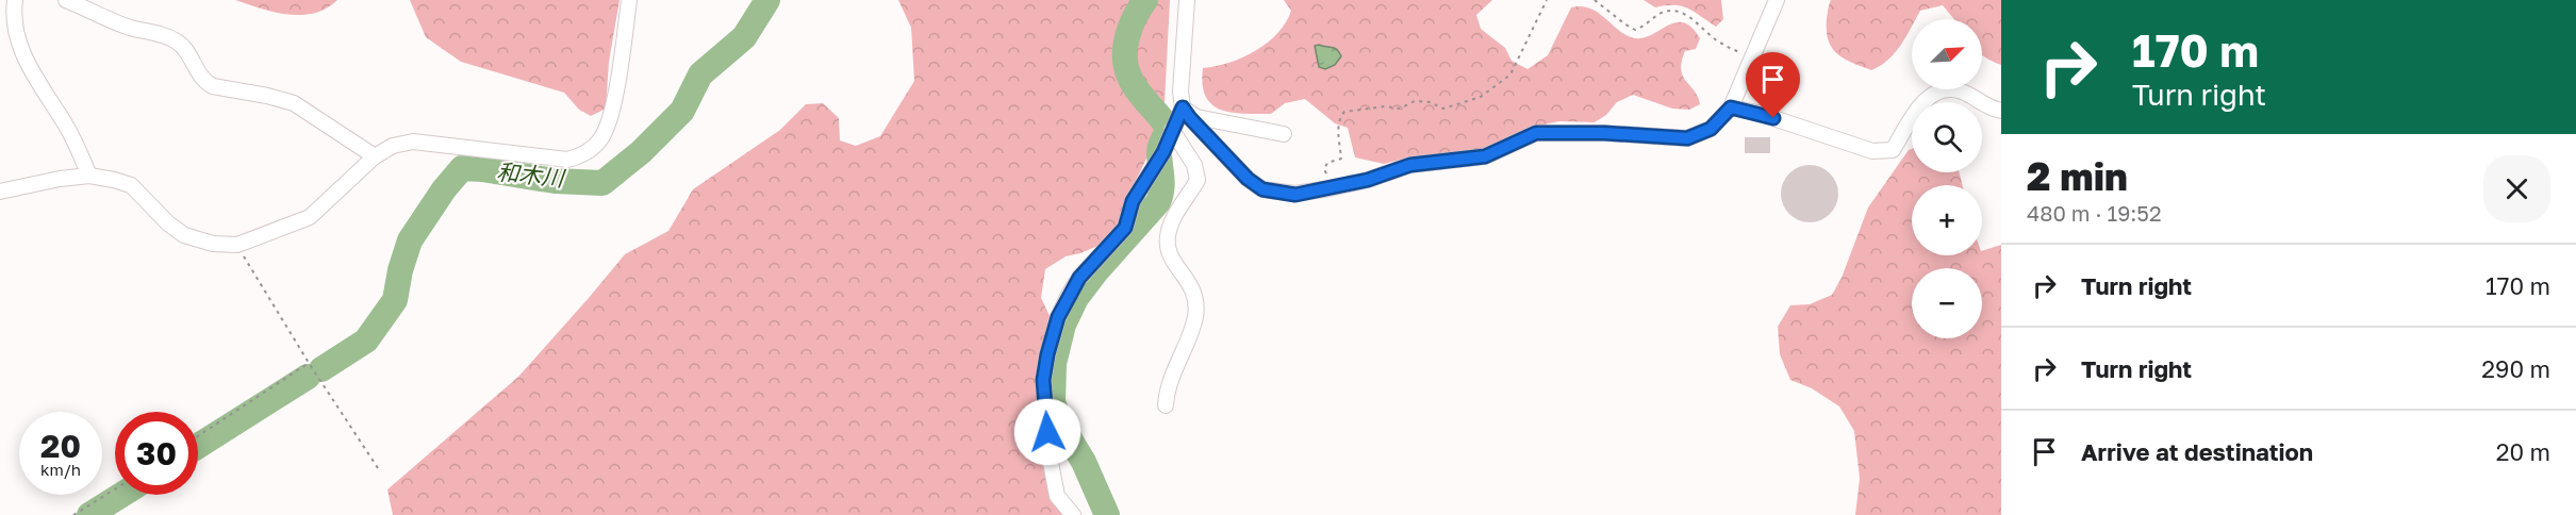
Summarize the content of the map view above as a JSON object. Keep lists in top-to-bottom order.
{
  "water": ["和木川"],
  "north": "top right",
  "page": {
    "turn": ["170 m", "Turn right"],
    "map_buttons": ["+", "−"],
    "heading": ["2 min", "480 m · 19:52"],
    "list": [
      {
        "name": "Turn right",
        "value": "170 m"
      },
      {
        "name": "Turn right",
        "value": "290 m"
      },
      {
        "name": "Arrive at destination",
        "value": "20 m"
      }
    ],
    "speed": "20 km/h",
    "limit": "30"
  }
}
